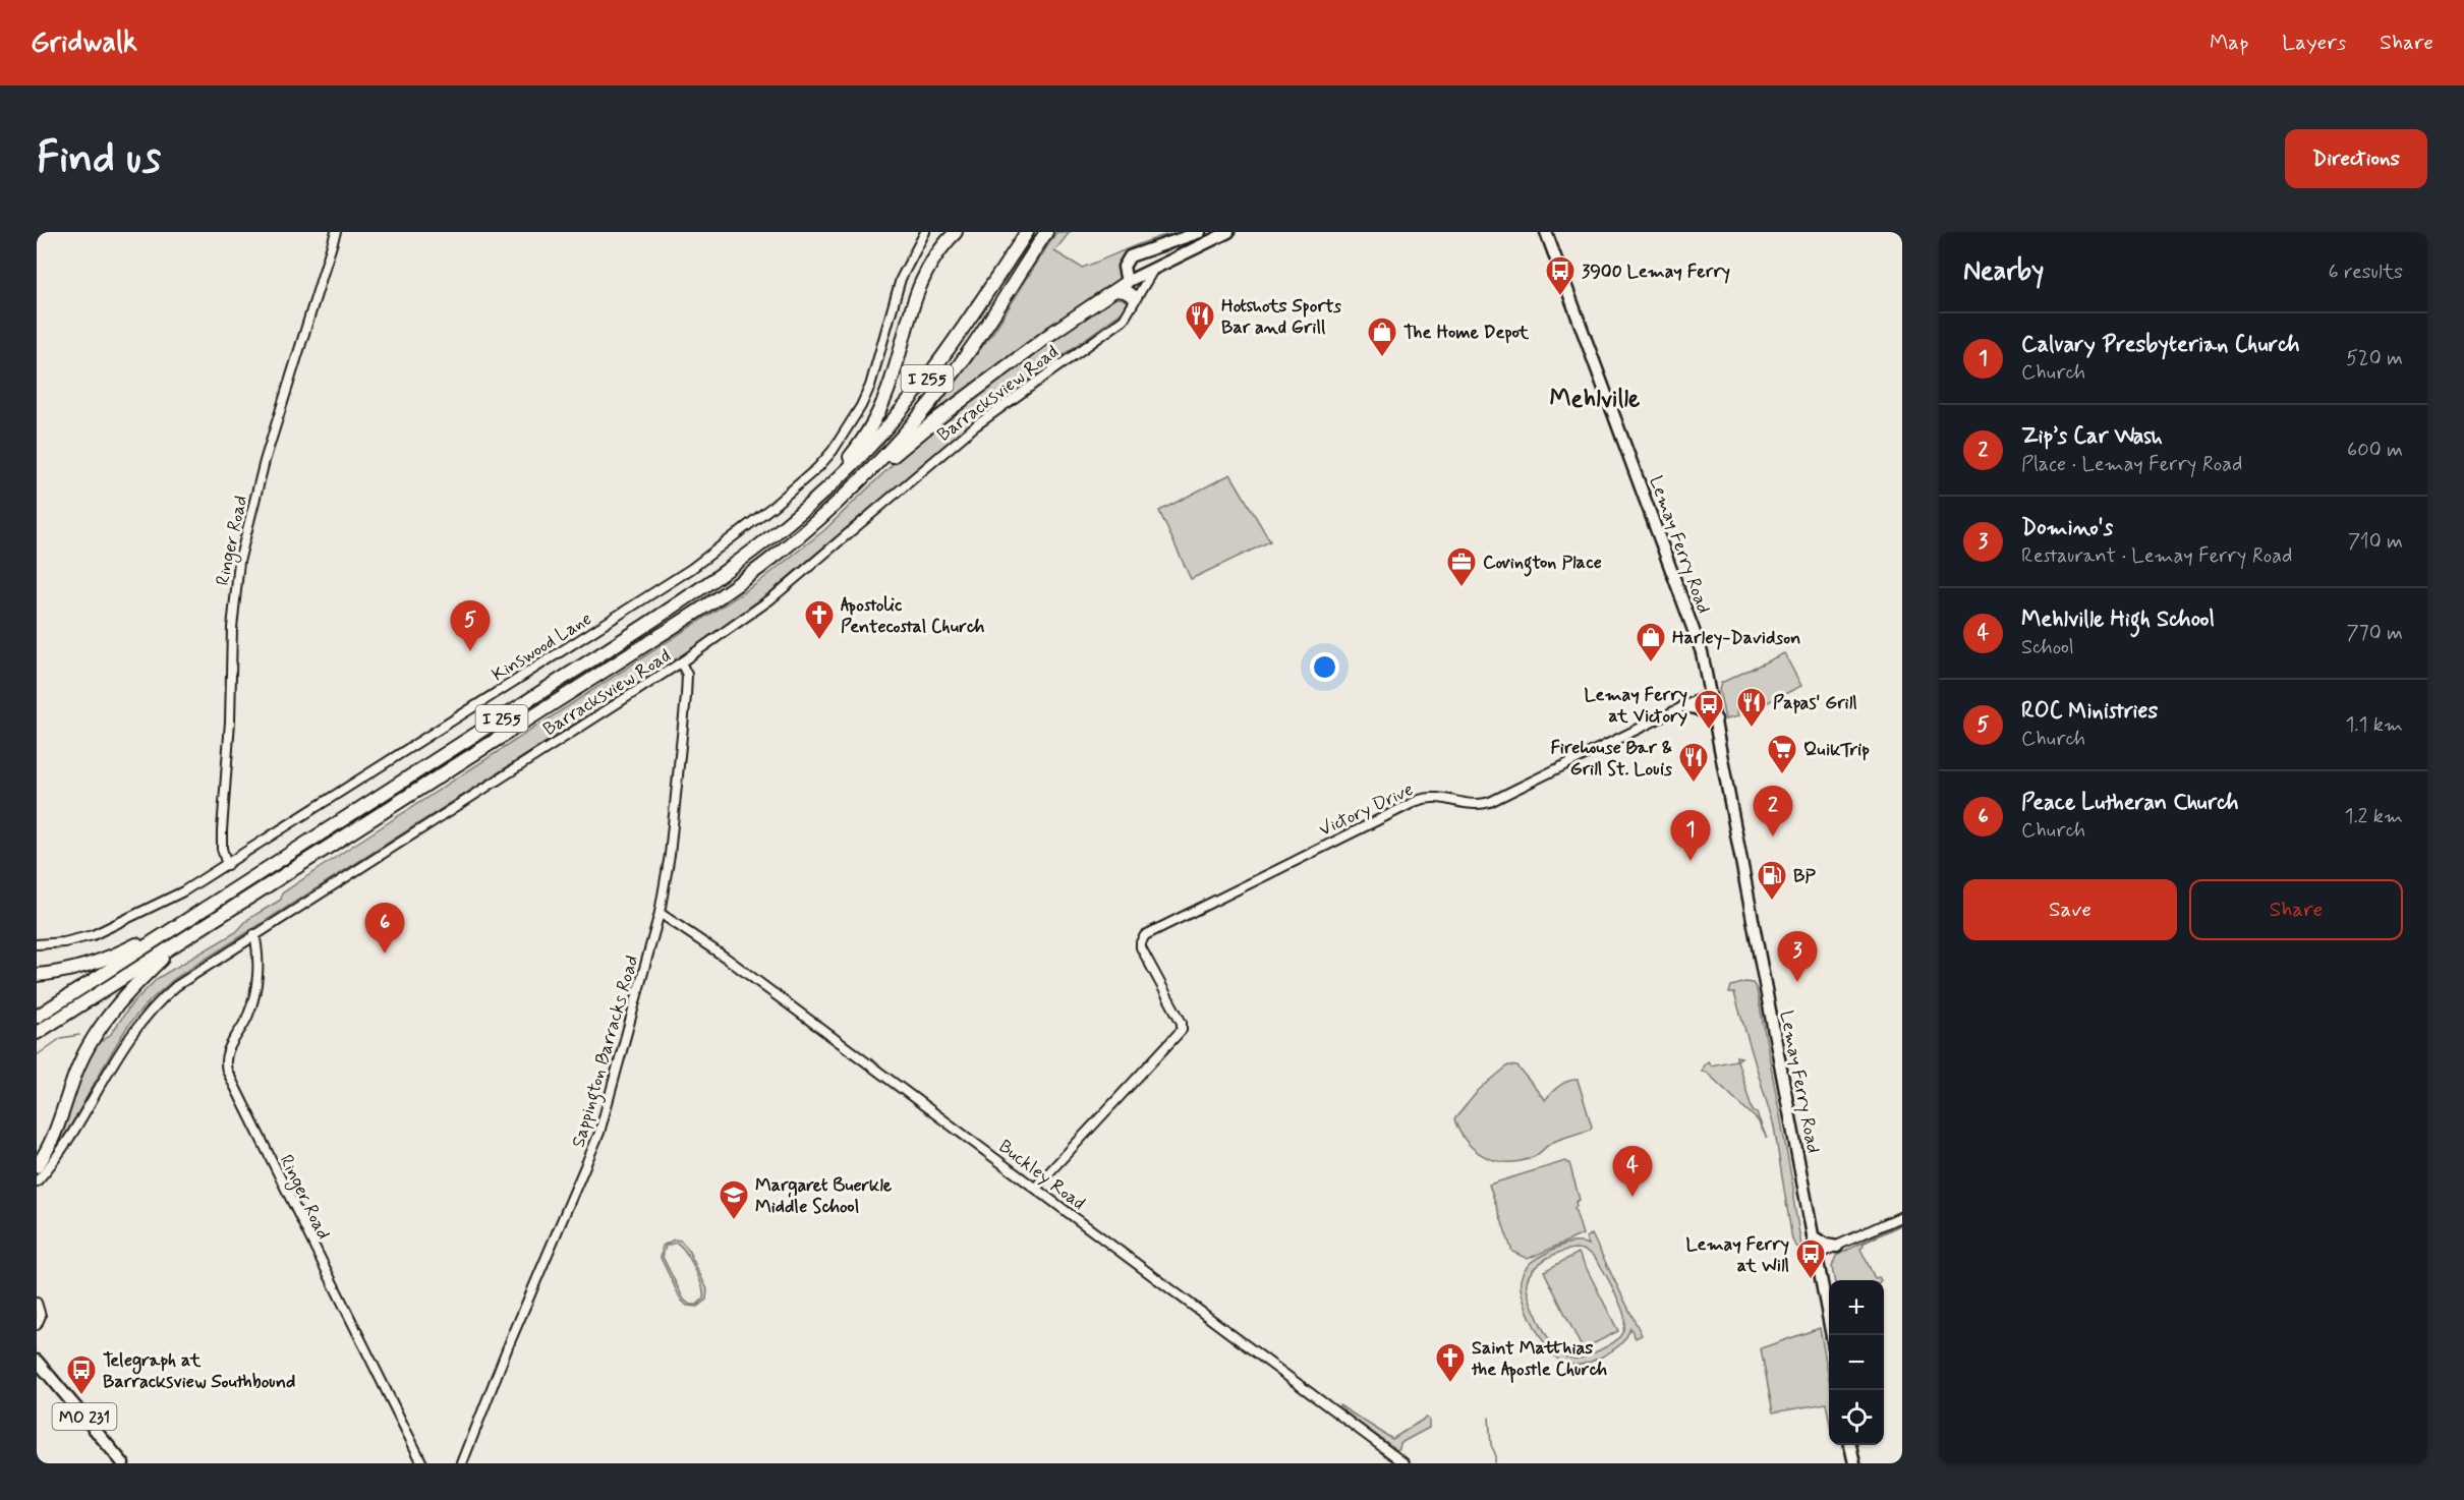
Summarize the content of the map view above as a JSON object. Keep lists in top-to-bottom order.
{
  "streets": {
    "highway": ["I 255"],
    "main road": ["Lemay Ferry Road", "MO 231"],
    "street": [
      "Barracksview Road",
      "Ringer Road",
      "Kinswood Lane",
      "Victory Drive",
      "Sappington Barracks Road",
      "Buckley Road"
    ]
  },
  "crossings": [
    ["Barracksview Road", "Ringer Road"],
    ["Barracksview Road", "Sappington Barracks Road"],
    ["Ringer Road", "Kinswood Lane"],
    ["Lemay Ferry Road", "Victory Drive"],
    ["Victory Drive", "Buckley Road"],
    ["Sappington Barracks Road", "Buckley Road"]
  ],
  "districts": ["Mehlville"],
  "places": {
    "bus stop": [
      "3900 Lemay Ferry",
      "Lemay Ferry at Victory",
      "Lemay Ferry at Will",
      "Telegraph at Barracksview Southbound"
    ],
    "restaurant": ["Hotshots Sports Bar and Grill", "Papas' Grill", "Firehouse Bar & Grill St. Louis"],
    "shop": ["The Home Depot", "Harley-Davidson"],
    "office": ["Covington Place"],
    "church": ["Apostolic Pentecostal Church", "Saint Matthias the Apostle Church"],
    "supermarket": ["QuikTrip"],
    "fuel station": ["BP"],
    "school or university": ["Margaret Buerkle Middle School"]
  },
  "page": {
    "header": "Gridwalk",
    "nav": ["Map", "Layers", "Share"],
    "buttons": [
      "Directions",
      ["Save", "Share"]
    ],
    "title": "Find us",
    "heading": ["Nearby", "6 results"],
    "list": [
      {
        "mark": "1",
        "name": "Calvary Presbyterian Church",
        "note": "Church",
        "value": "520 m"
      },
      {
        "mark": "2",
        "name": "Zip’s Car Wash",
        "note": "Place · Lemay Ferry Road",
        "value": "600 m"
      },
      {
        "mark": "3",
        "name": "Domino's",
        "note": "Restaurant · Lemay Ferry Road",
        "value": "710 m"
      },
      {
        "mark": "4",
        "name": "Mehlville High School",
        "note": "School",
        "value": "770 m"
      },
      {
        "mark": "5",
        "name": "ROC Ministries",
        "note": "Church",
        "value": "1.1 km"
      },
      {
        "mark": "6",
        "name": "Peace Lutheran Church",
        "note": "Church",
        "value": "1.2 km"
      }
    ],
    "pins": [
      "5",
      "2",
      "1",
      "6",
      "3",
      "4"
    ],
    "map_buttons": ["+", "−"]
  }
}
